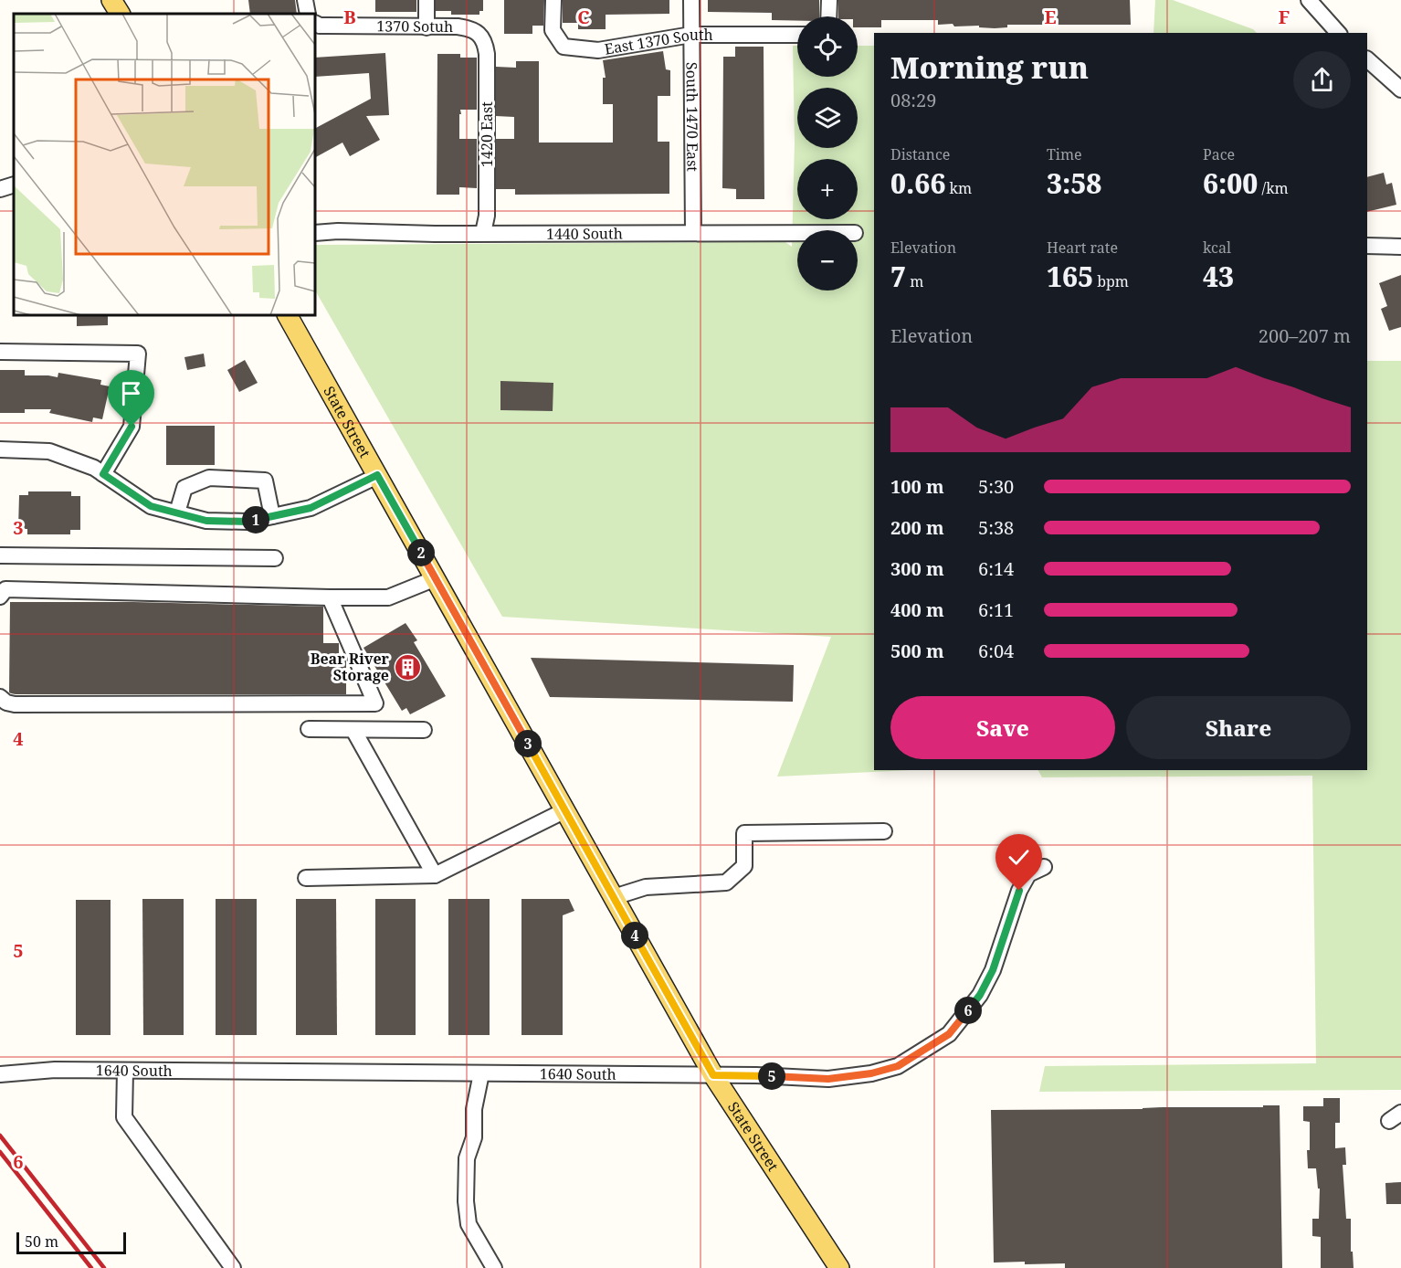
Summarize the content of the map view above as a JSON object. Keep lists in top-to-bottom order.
{
  "streets": {
    "main road": ["State Street"],
    "street": [
      "1370 Sotuh",
      "East 1370 South",
      "South 1470 East",
      "1420 East",
      "1440 South",
      "1640 South"
    ]
  },
  "crossings": [
    ["1370 Sotuh", "1420 East"],
    ["East 1370 South", "South 1470 East"],
    ["South 1470 East", "1440 South"],
    ["1420 East", "1440 South"],
    ["State Street", "1640 South"]
  ],
  "places": {
    "building": ["Bear River Storage"]
  },
  "scale_bar": "50 m",
  "page": {
    "map_buttons": ["+", "−"],
    "heading": ["Morning run", "08:29"],
    "stats": [
      ["Distance", "0.66 km"],
      ["Time", "3:58"],
      ["Pace", "6:00 /km"],
      ["Elevation", "7 m"],
      ["Heart rate", "165 bpm"],
      ["kcal", "43"]
    ],
    "chart": ["Elevation", "200–207 m"],
    "list": [
      {
        "name": "100 m",
        "note": "5:30"
      },
      {
        "name": "200 m",
        "note": "5:38"
      },
      {
        "name": "300 m",
        "note": "6:14"
      },
      {
        "name": "400 m",
        "note": "6:11"
      },
      {
        "name": "500 m",
        "note": "6:04"
      }
    ],
    "pins": [
      "1",
      "2",
      "3",
      "4",
      "6",
      "5"
    ],
    "buttons": ["Save", "Share"],
    "scale": "50 m"
  },
  "grid": {
    "columns": [
      "B",
      "C",
      "E",
      "F"
    ],
    "rows": [
      "3",
      "4",
      "5",
      "6"
    ]
  }
}
